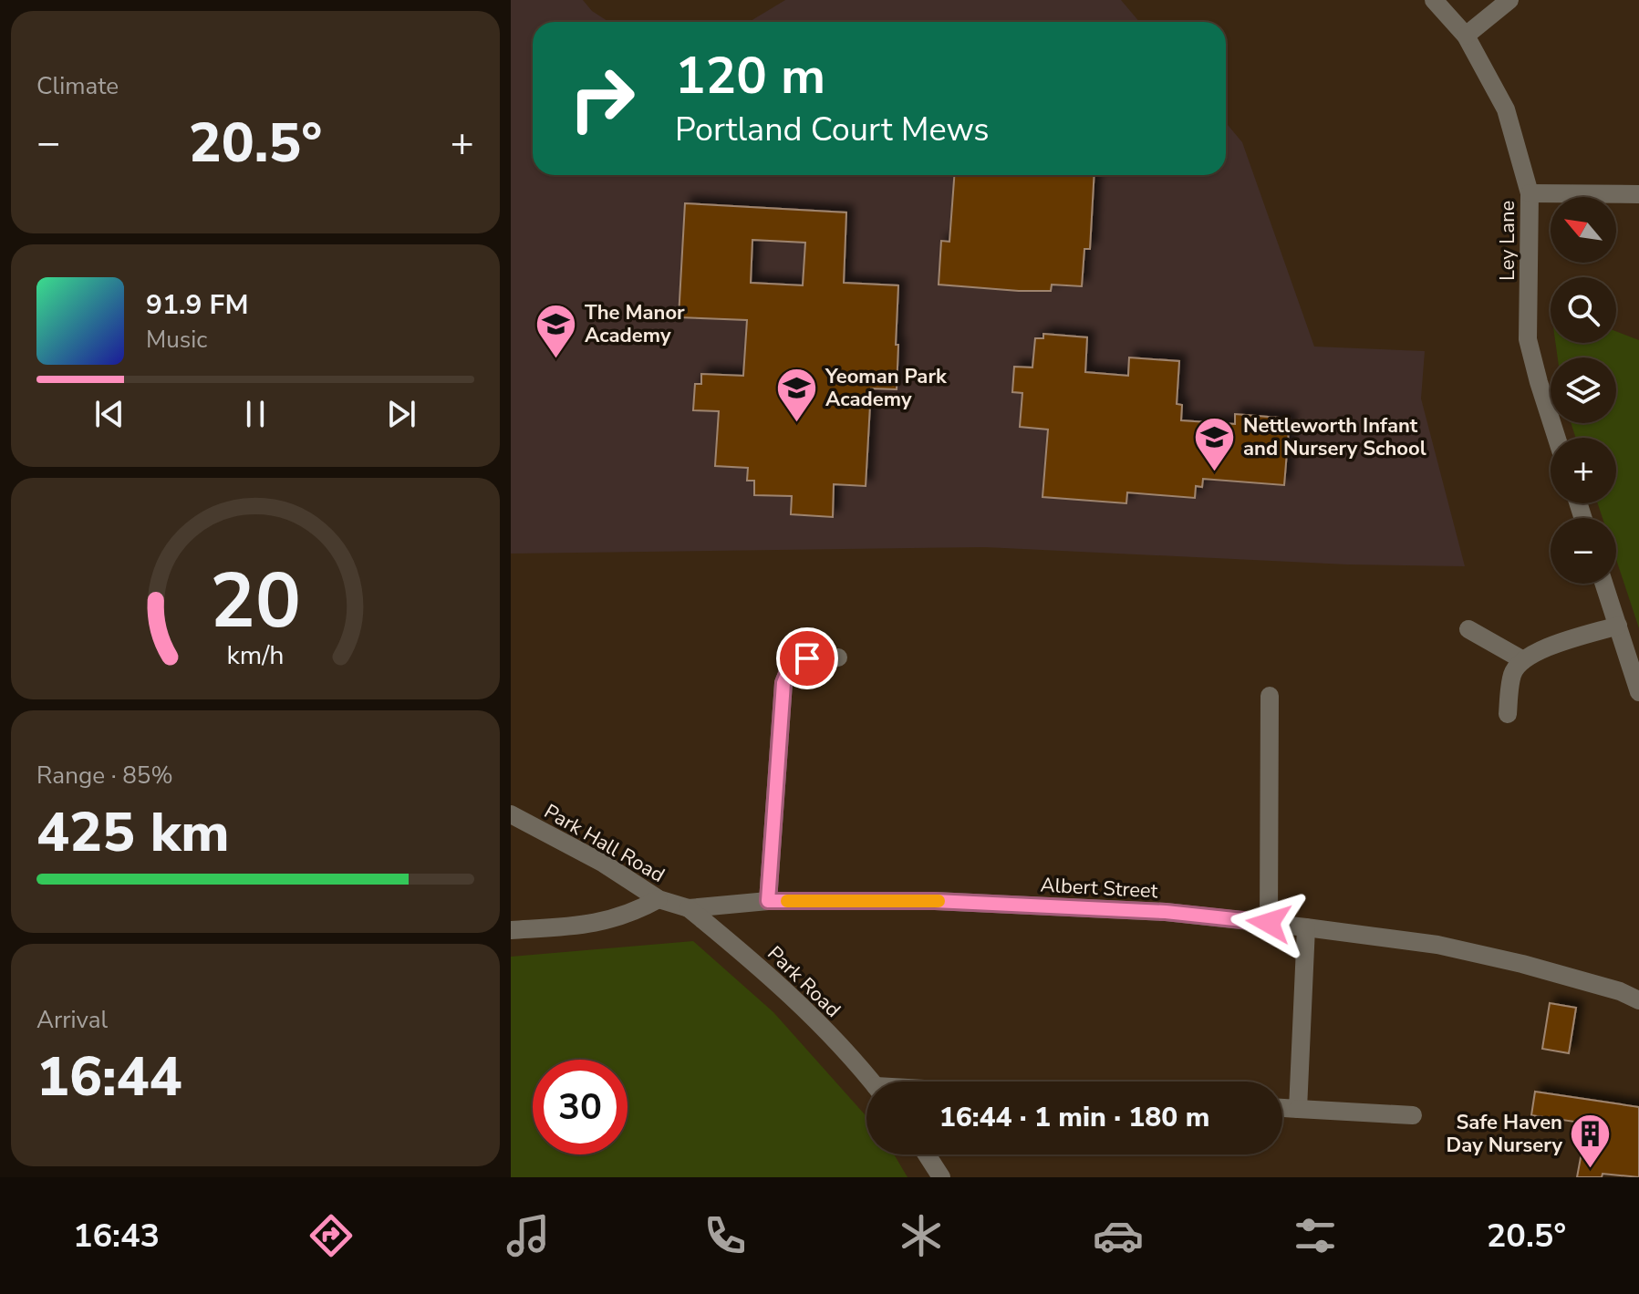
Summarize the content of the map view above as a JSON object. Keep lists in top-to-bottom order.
{
  "streets": {
    "street": [
      "Ley Lane",
      "Park Hall Road",
      "Albert Street",
      "Park Road"
    ]
  },
  "crossings": [
    ["Park Hall Road", "Albert Street"],
    ["Park Hall Road", "Park Road"],
    ["Albert Street", "Park Road"]
  ],
  "places": {
    "school or university": ["The Manor Academy", "Yeoman Park Academy", "Nettleworth Infant and Nursery School"],
    "building": ["Safe Haven Day Nursery"]
  },
  "north": "top left",
  "page": {
    "tile": [
      "Climate",
      ["Range · 85%", "425 km"],
      ["Arrival", "16:44"]
    ],
    "turn": ["120 m", "Portland Court Mews"],
    "heat": ["−", "20.5°", "+"],
    "map_buttons": ["+", "−"],
    "song": ["91.9 FM", "Music"],
    "limit": "30",
    "trip": "16:44 · 1 min · 180 m",
    "tabs": ["16:43", "20.5°"],
    "gauge": ["20", "km/h"]
  }
}
